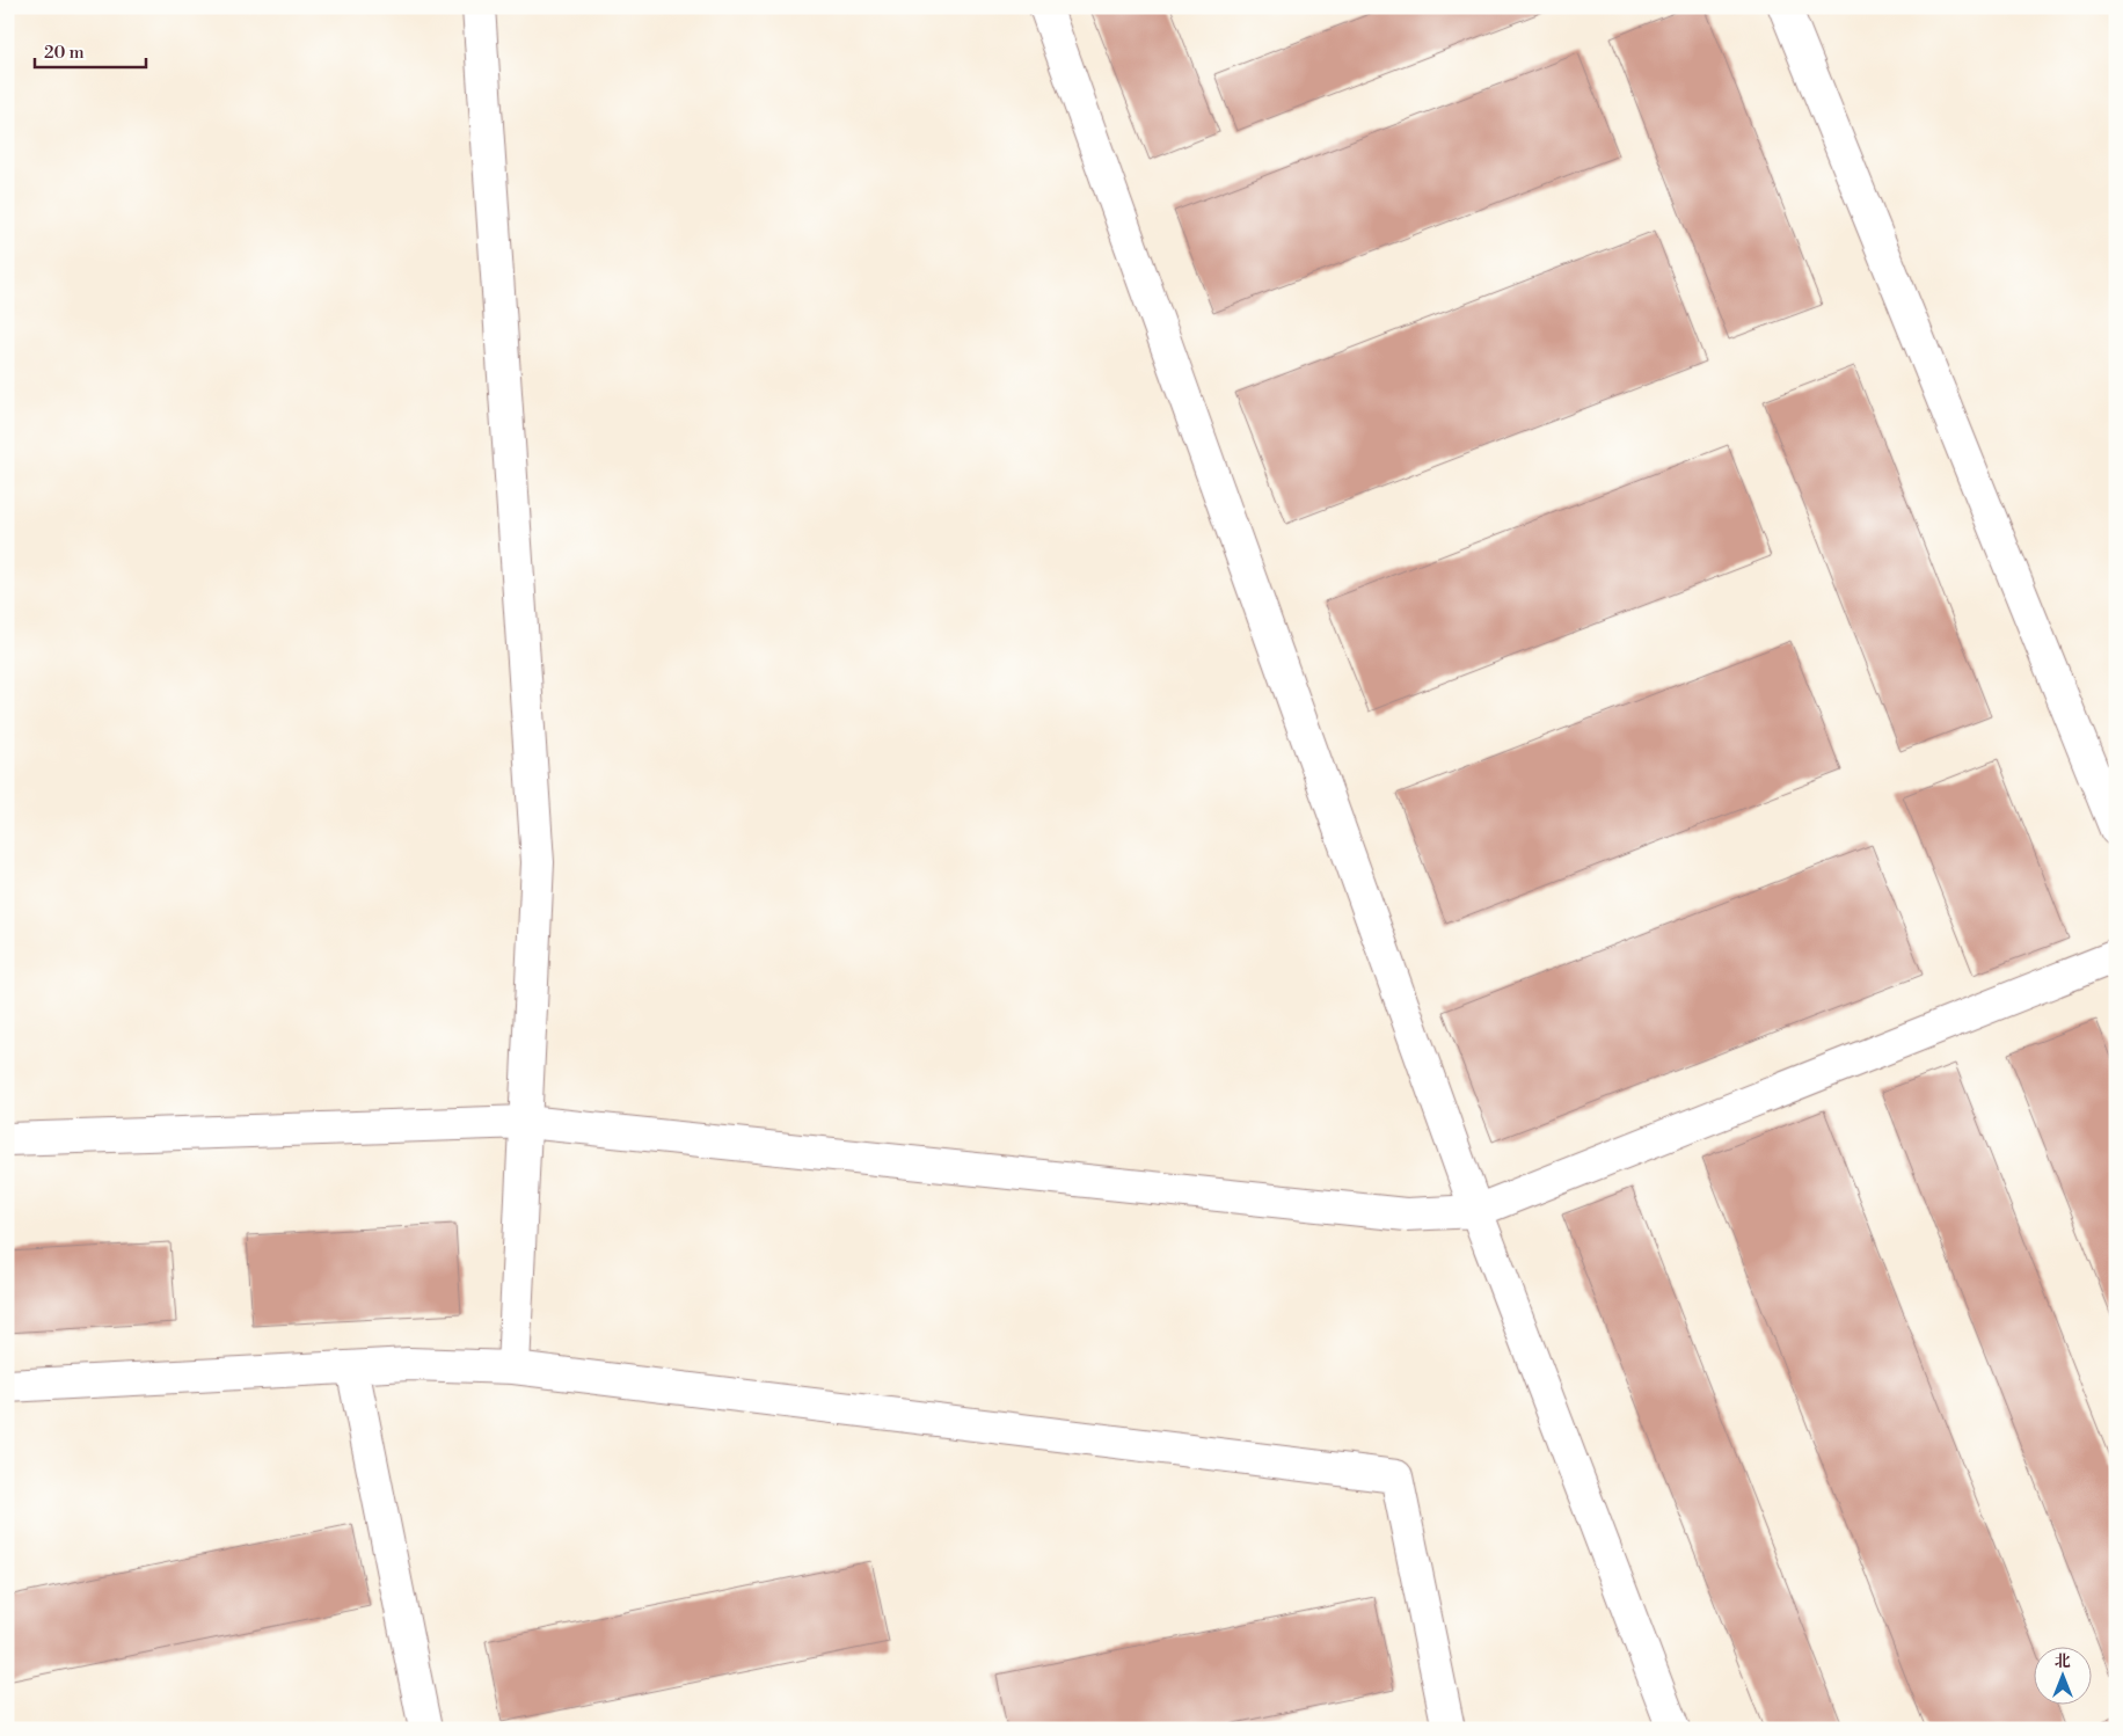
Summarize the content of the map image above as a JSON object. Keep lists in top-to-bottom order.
{
  "scale_bar": "20 m",
  "north": "top"
}
